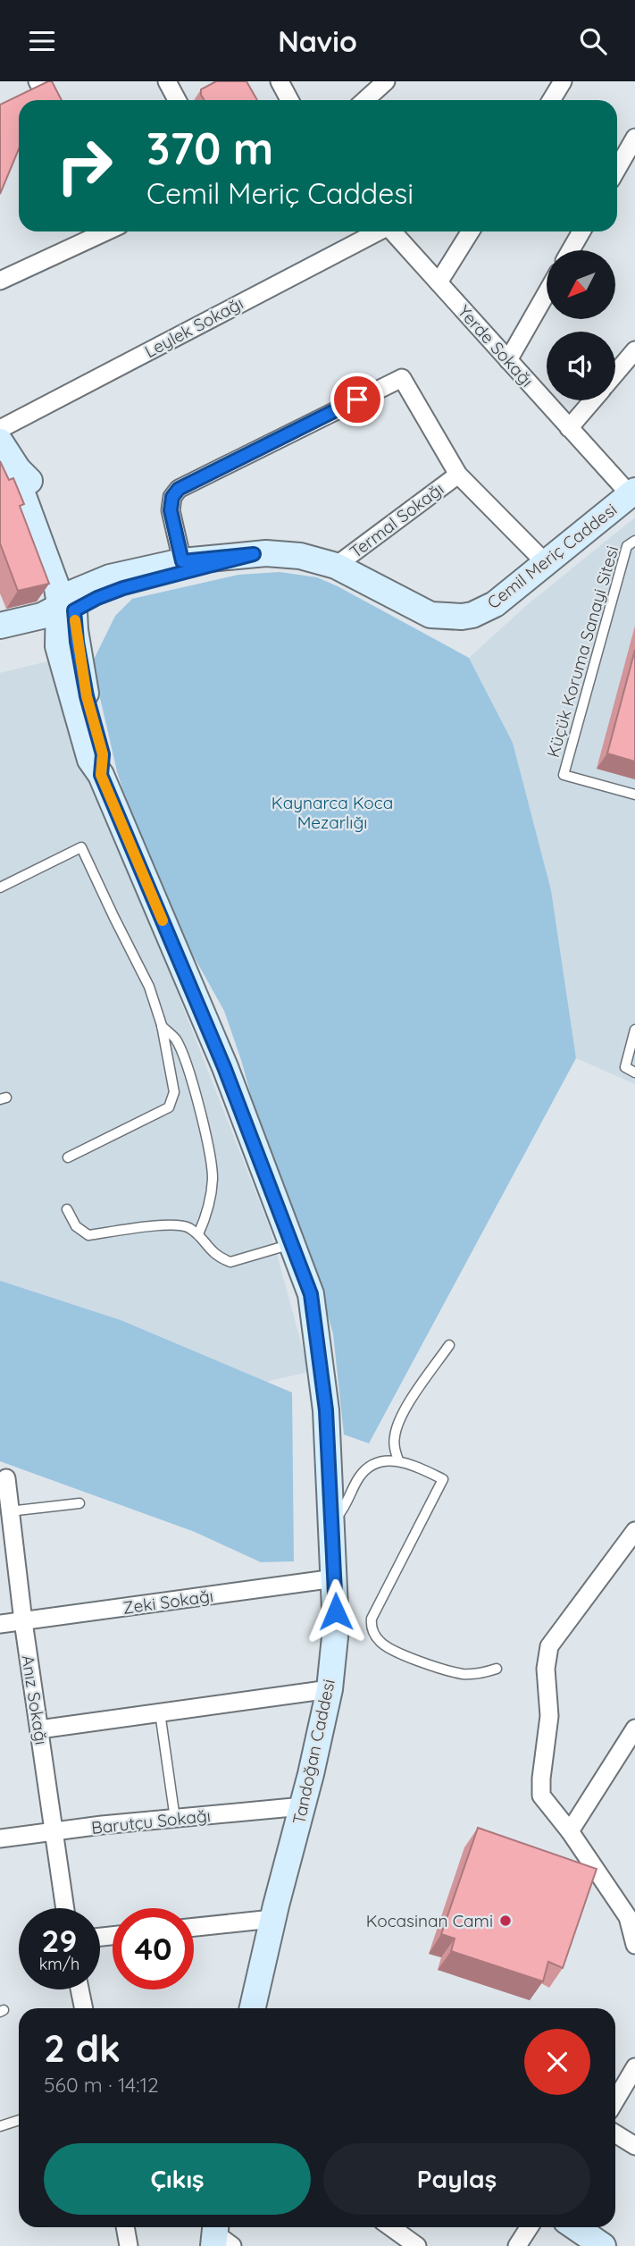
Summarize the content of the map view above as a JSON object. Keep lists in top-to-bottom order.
{
  "streets": {
    "street": [
      "Leylek Sokağı",
      "Yerde Sokağı",
      "Termal Sokağı",
      "Cemil Meriç Caddesi",
      "Zeki Sokağı",
      "Anız Sokağı",
      "Tandoğan Caddesi",
      "Barutçu Sokağı"
    ],
    "lane": ["Küçük Koruma Sanayi Sitesi"]
  },
  "crossings": [
    ["Yerde Sokağı", "Cemil Meriç Caddesi"],
    ["Termal Sokağı", "Cemil Meriç Caddesi"],
    ["Cemil Meriç Caddesi", "Tandoğan Caddesi"],
    ["Zeki Sokağı", "Anız Sokağı"],
    ["Zeki Sokağı", "Tandoğan Caddesi"],
    ["Anız Sokağı", "Barutçu Sokağı"],
    ["Tandoğan Caddesi", "Barutçu Sokağı"]
  ],
  "parks": ["Kaynarca Koca Mezarlığı"],
  "places": ["Kocasinan Cami"],
  "north": "bottom left",
  "page": {
    "header": "Navio",
    "turn": ["370 m", "Cemil Meriç Caddesi"],
    "speed": "29 km/h",
    "limit": "40",
    "heading": ["2 dk", "560 m · 14:12"],
    "buttons": ["Çıkış", "Paylaş"]
  }
}
